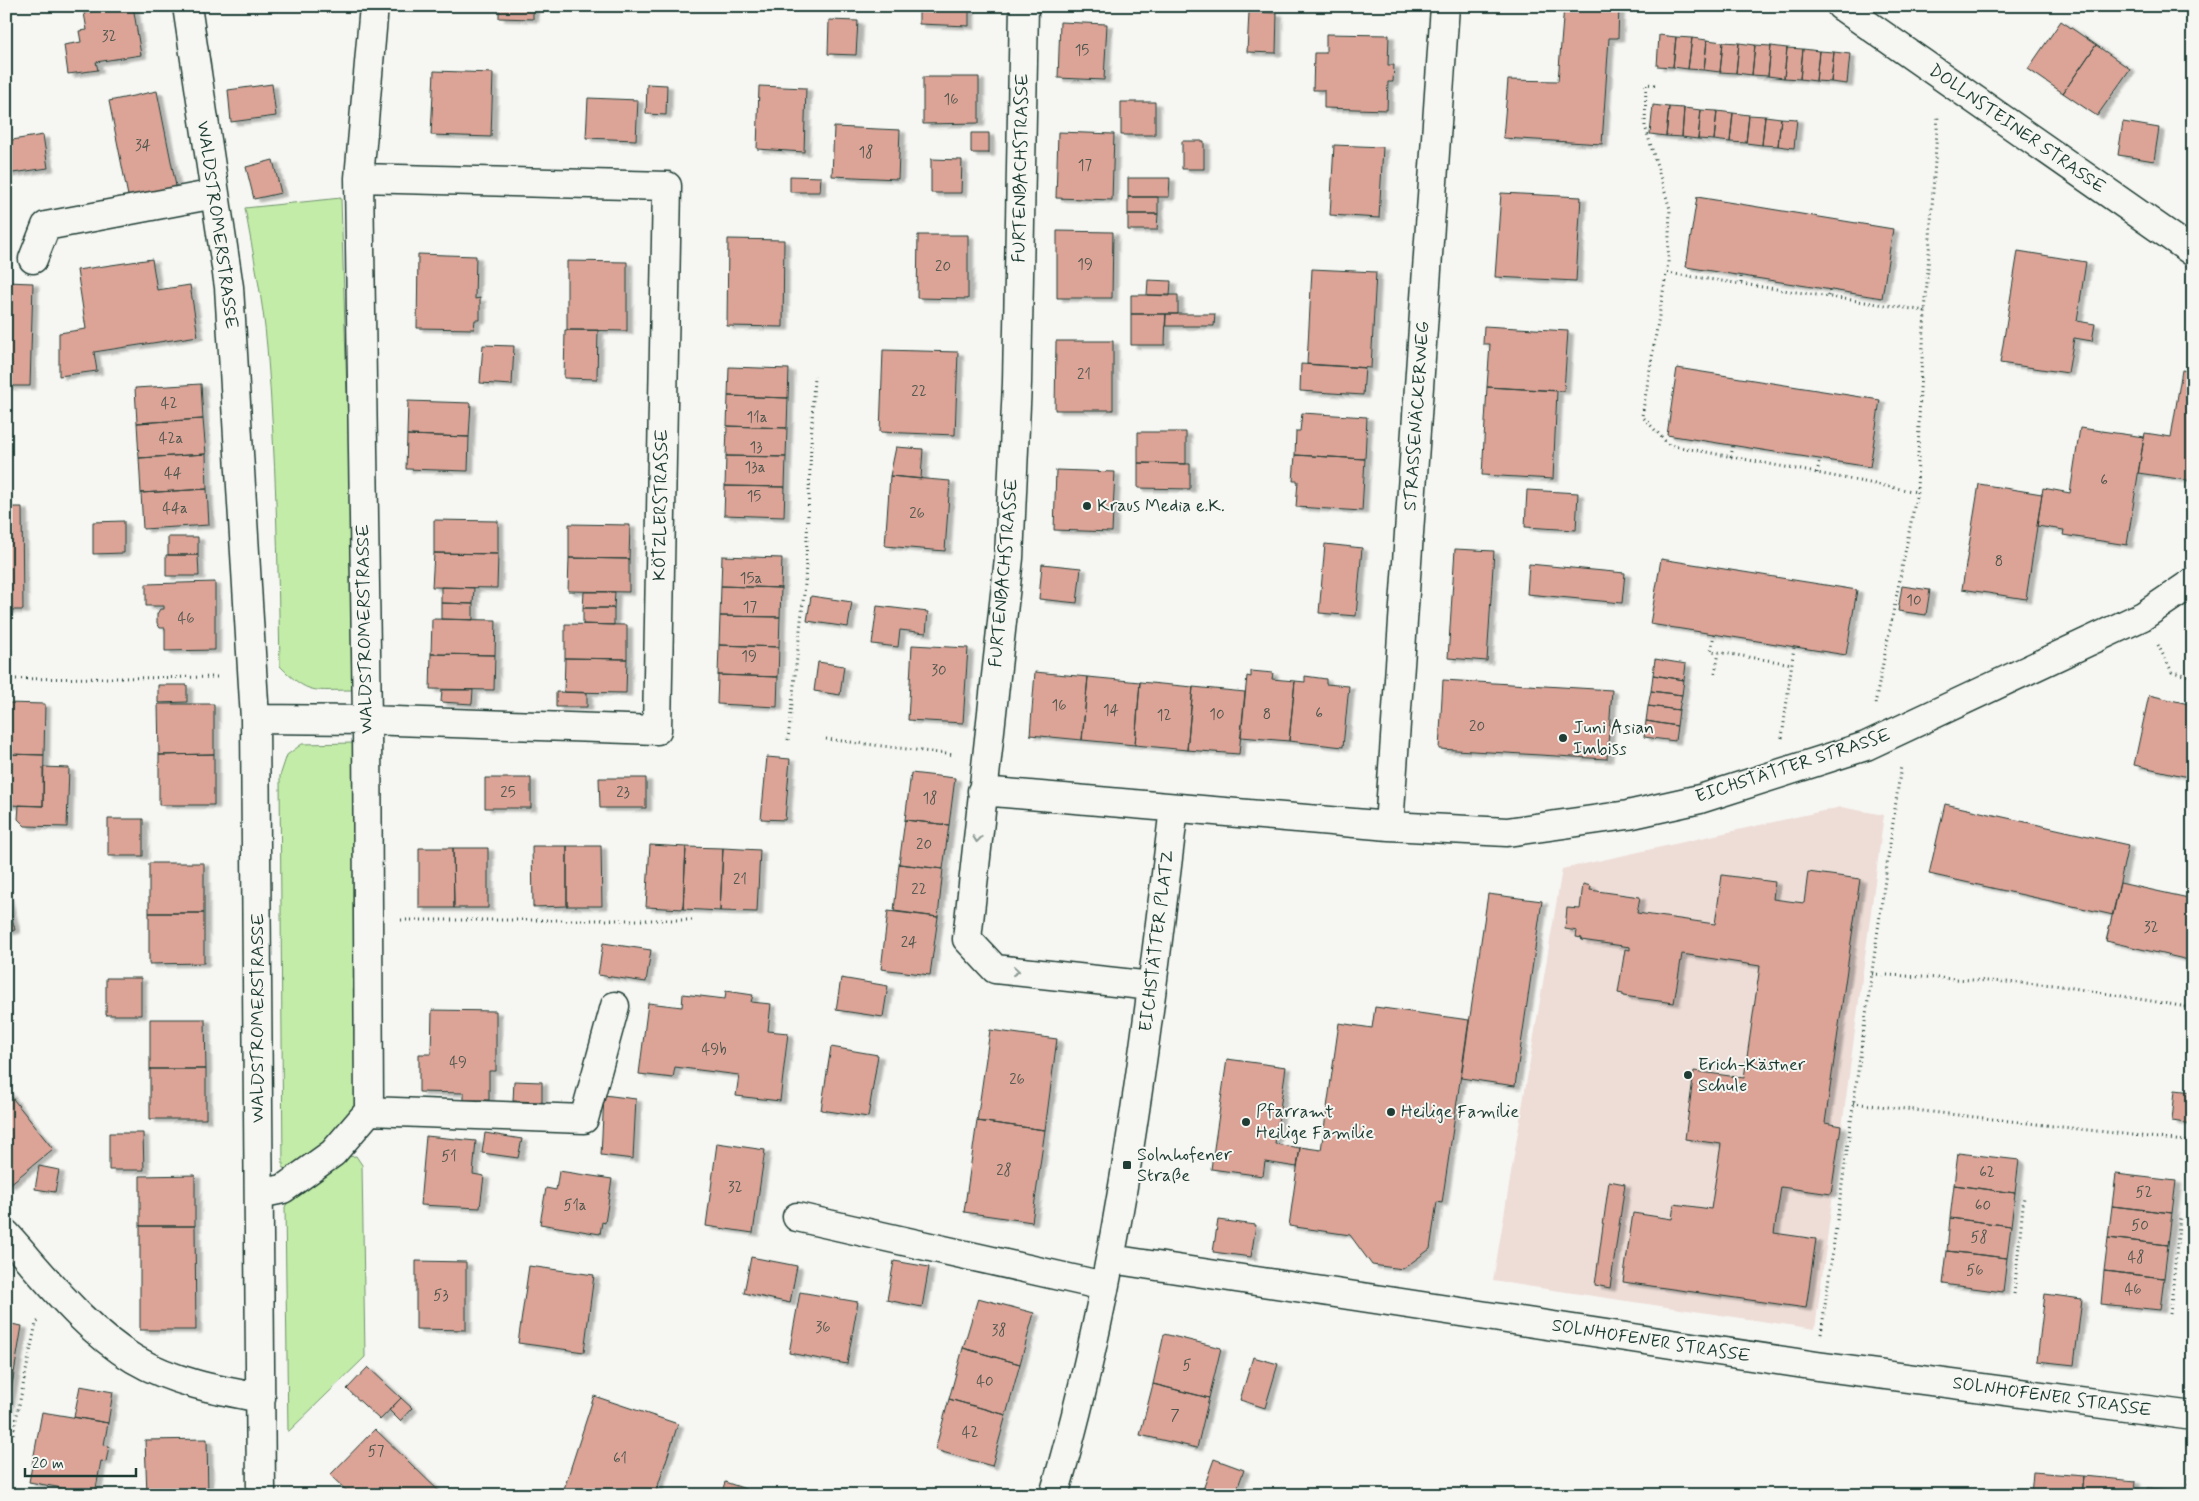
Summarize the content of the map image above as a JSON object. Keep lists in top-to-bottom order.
{
  "streets": {
    "street": [
      "DOLLNSTEINER STRASSE",
      "FURTENBACHSTRASSE",
      "WALDSTROMERSTRASSE",
      "STRASSENÄCKERWEG",
      "KÖTZLERSTRASSE",
      "EICHSTÄTTER STRASSE",
      "EICHSTÄTTER PLATZ",
      "SOLNHOFENER STRASSE"
    ]
  },
  "crossings": [
    ["FURTENBACHSTRASSE", "EICHSTÄTTER PLATZ"],
    ["WALDSTROMERSTRASSE", "KÖTZLERSTRASSE"],
    ["STRASSENÄCKERWEG", "EICHSTÄTTER STRASSE"],
    ["EICHSTÄTTER PLATZ", "SOLNHOFENER STRASSE"]
  ],
  "places": {
    "other": [
      "Kraus Media e.K.",
      "Juni Asian Imbiss",
      "Erich-Kästner Schule",
      "Heilige Familie",
      "Pfarramt Heilige Familie"
    ],
    "transit": ["Solnhofener Straße"]
  },
  "house_numbers": [
    "32",
    "15",
    "16",
    "34",
    "18",
    "17",
    "19",
    "20",
    "21",
    "22",
    "42",
    "11a",
    "42a",
    "13",
    "13a",
    "44",
    "6",
    "15",
    "44a",
    "26",
    "8",
    "15a",
    "10",
    "17",
    "46",
    "19",
    "30",
    "16",
    "14",
    "6",
    "10",
    "8",
    "12",
    "20",
    "25",
    "23",
    "18",
    "20",
    "21",
    "22",
    "32",
    "24",
    "49b",
    "49",
    "26",
    "51",
    "28",
    "62",
    "32",
    "52",
    "51a",
    "60",
    "50",
    "58",
    "48",
    "56",
    "46",
    "53",
    "36",
    "38",
    "5",
    "40",
    "7",
    "42",
    "57",
    "61"
  ],
  "scale_bar": "20 m"
}
